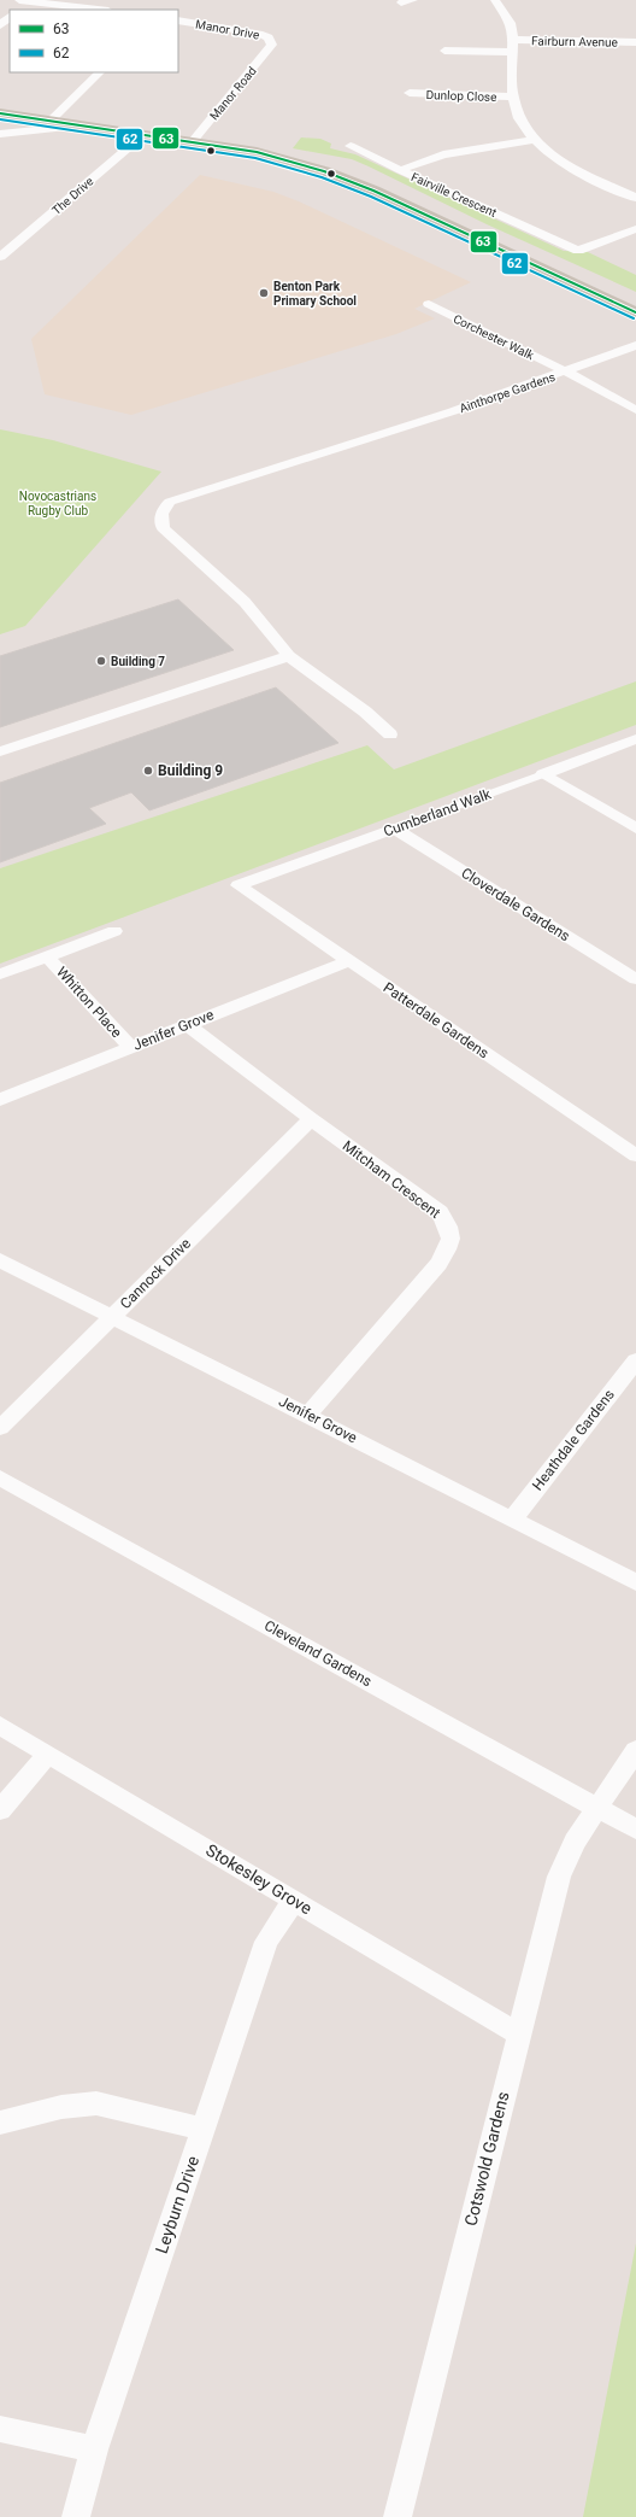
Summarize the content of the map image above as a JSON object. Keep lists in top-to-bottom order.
{
  "streets": {
    "street": [
      "Manor Drive",
      "Fairburn Avenue",
      "Manor Road",
      "Dunlop Close",
      "Fairville Crescent",
      "The Drive",
      "Corchester Walk",
      "Ainthorpe Gardens",
      "Cumberland Walk",
      "Cloverdale Gardens",
      "Whitton Place",
      "Patterdale Gardens",
      "Jenifer Grove",
      "Mitcham Crescent",
      "Cannock Drive",
      "Heathdale Gardens",
      "Cleveland Gardens",
      "Stokesley Grove",
      "Cotswold Gardens",
      "Leyburn Drive"
    ]
  },
  "crossings": [
    ["Manor Drive", "Manor Road"],
    ["Corchester Walk", "Ainthorpe Gardens"],
    ["Cumberland Walk", "Cloverdale Gardens"],
    ["Cumberland Walk", "Patterdale Gardens"],
    ["Whitton Place", "Jenifer Grove"],
    ["Patterdale Gardens", "Jenifer Grove"],
    ["Jenifer Grove", "Mitcham Crescent"],
    ["Jenifer Grove", "Cannock Drive"],
    ["Jenifer Grove", "Heathdale Gardens"],
    ["Mitcham Crescent", "Cannock Drive"],
    ["Cleveland Gardens", "Cotswold Gardens"],
    ["Stokesley Grove", "Cotswold Gardens"],
    ["Stokesley Grove", "Leyburn Drive"]
  ],
  "parks": ["Novocastrians Rugby Club"],
  "places": ["Benton Park Primary School", "Building 7", "Building 9"],
  "lines": ["transit line 63", "transit line 62"],
  "legend": ["63", "62"]
}
